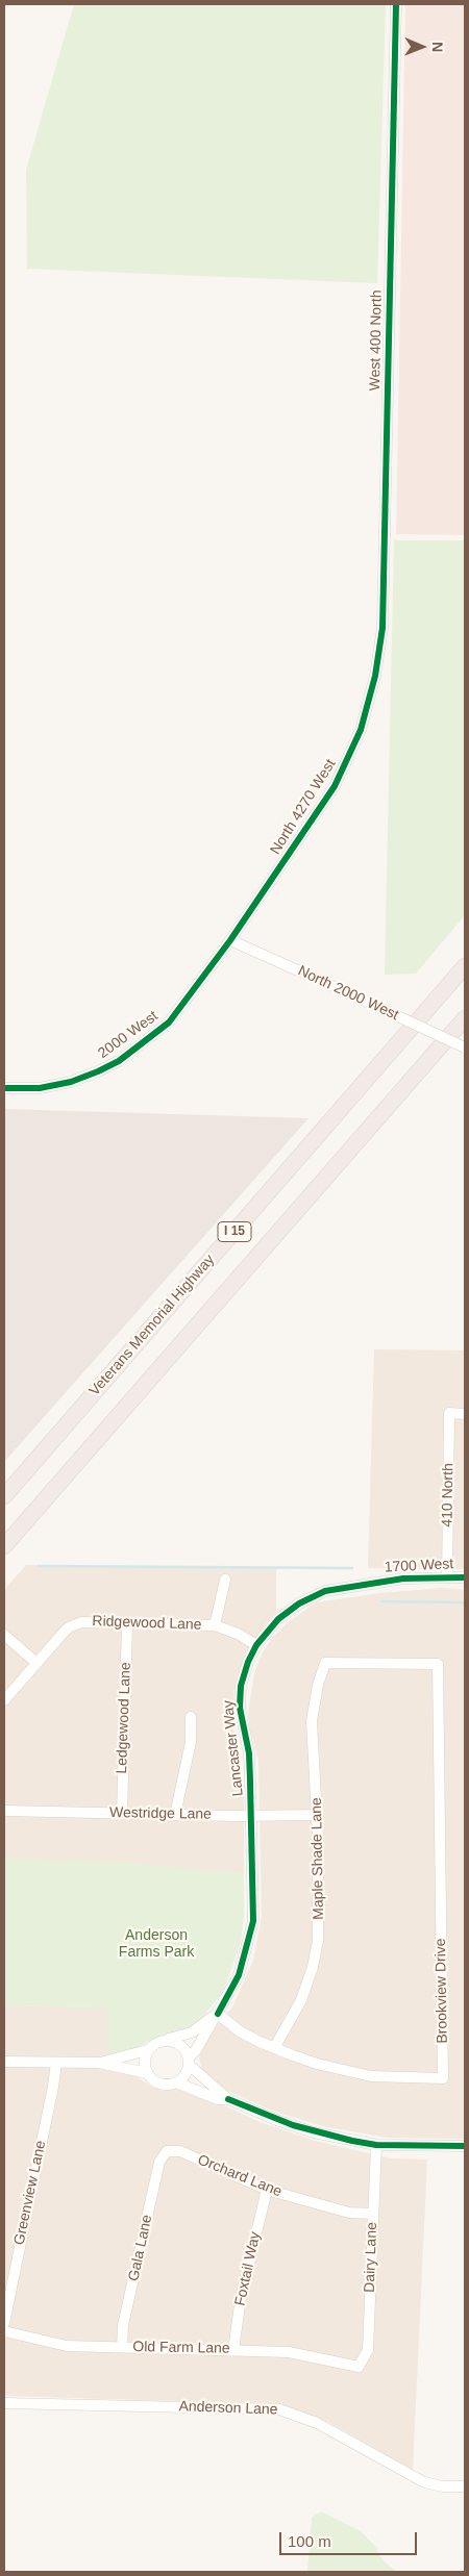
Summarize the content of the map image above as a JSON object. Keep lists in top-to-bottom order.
{
  "streets": {
    "highway": ["I 15", "Veterans Memorial Highway"],
    "street": [
      "West 400 North",
      "North 4270 West",
      "North 2000 West",
      "2000 West",
      "410 North",
      "1700 West",
      "Ridgewood Lane",
      "Ledgewood Lane",
      "Lancaster Way",
      "Westridge Lane",
      "Maple Shade Lane",
      "Brookview Drive",
      "Orchard Lane",
      "Greenview Lane",
      "Gala Lane",
      "Dairy Lane",
      "Foxtail Way",
      "Old Farm Lane",
      "Anderson Lane"
    ]
  },
  "crossings": [
    ["West 400 North", "North 4270 West"],
    ["North 4270 West", "North 2000 West"],
    ["North 4270 West", "2000 West"],
    ["North 2000 West", "2000 West"],
    ["410 North", "1700 West"],
    ["1700 West", "Lancaster Way"],
    ["Ridgewood Lane", "Ledgewood Lane"],
    ["Ridgewood Lane", "Lancaster Way"],
    ["Ledgewood Lane", "Westridge Lane"],
    ["Lancaster Way", "Westridge Lane"],
    ["Lancaster Way", "Brookview Drive"],
    ["Westridge Lane", "Maple Shade Lane"],
    ["Maple Shade Lane", "Brookview Drive"],
    ["Orchard Lane", "Gala Lane"],
    ["Orchard Lane", "Dairy Lane"],
    ["Orchard Lane", "Foxtail Way"],
    ["Gala Lane", "Old Farm Lane"],
    ["Dairy Lane", "Old Farm Lane"],
    ["Foxtail Way", "Old Farm Lane"]
  ],
  "parks": ["Anderson Farms Park"],
  "scale_bar": "100 m",
  "north": "right"
}
